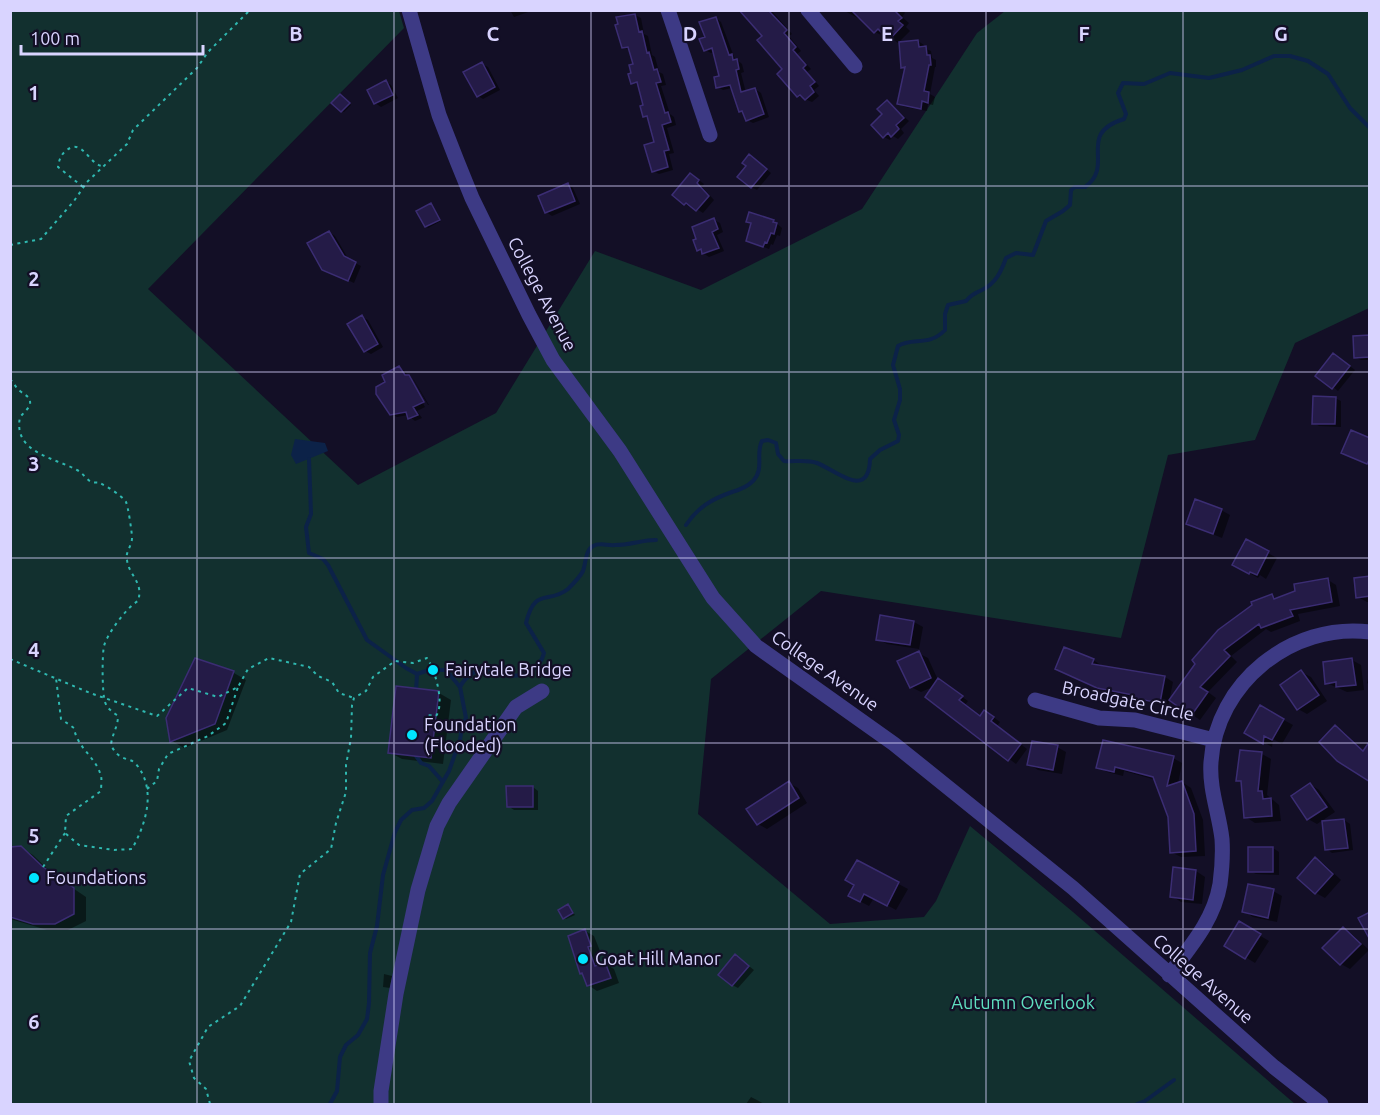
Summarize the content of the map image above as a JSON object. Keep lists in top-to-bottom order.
{
  "streets": {
    "street": ["College Avenue", "Broadgate Circle"]
  },
  "parks": ["Autumn Overlook"],
  "places": [
    "Fairytale Bridge",
    "Foundation (Flooded)",
    "Foundations",
    "Goat Hill Manor"
  ],
  "scale_bar": "100 m",
  "grid": {
    "columns": [
      "B",
      "C",
      "D",
      "E",
      "F",
      "G"
    ],
    "rows": [
      "1",
      "2",
      "3",
      "4",
      "5",
      "6"
    ]
  }
}
